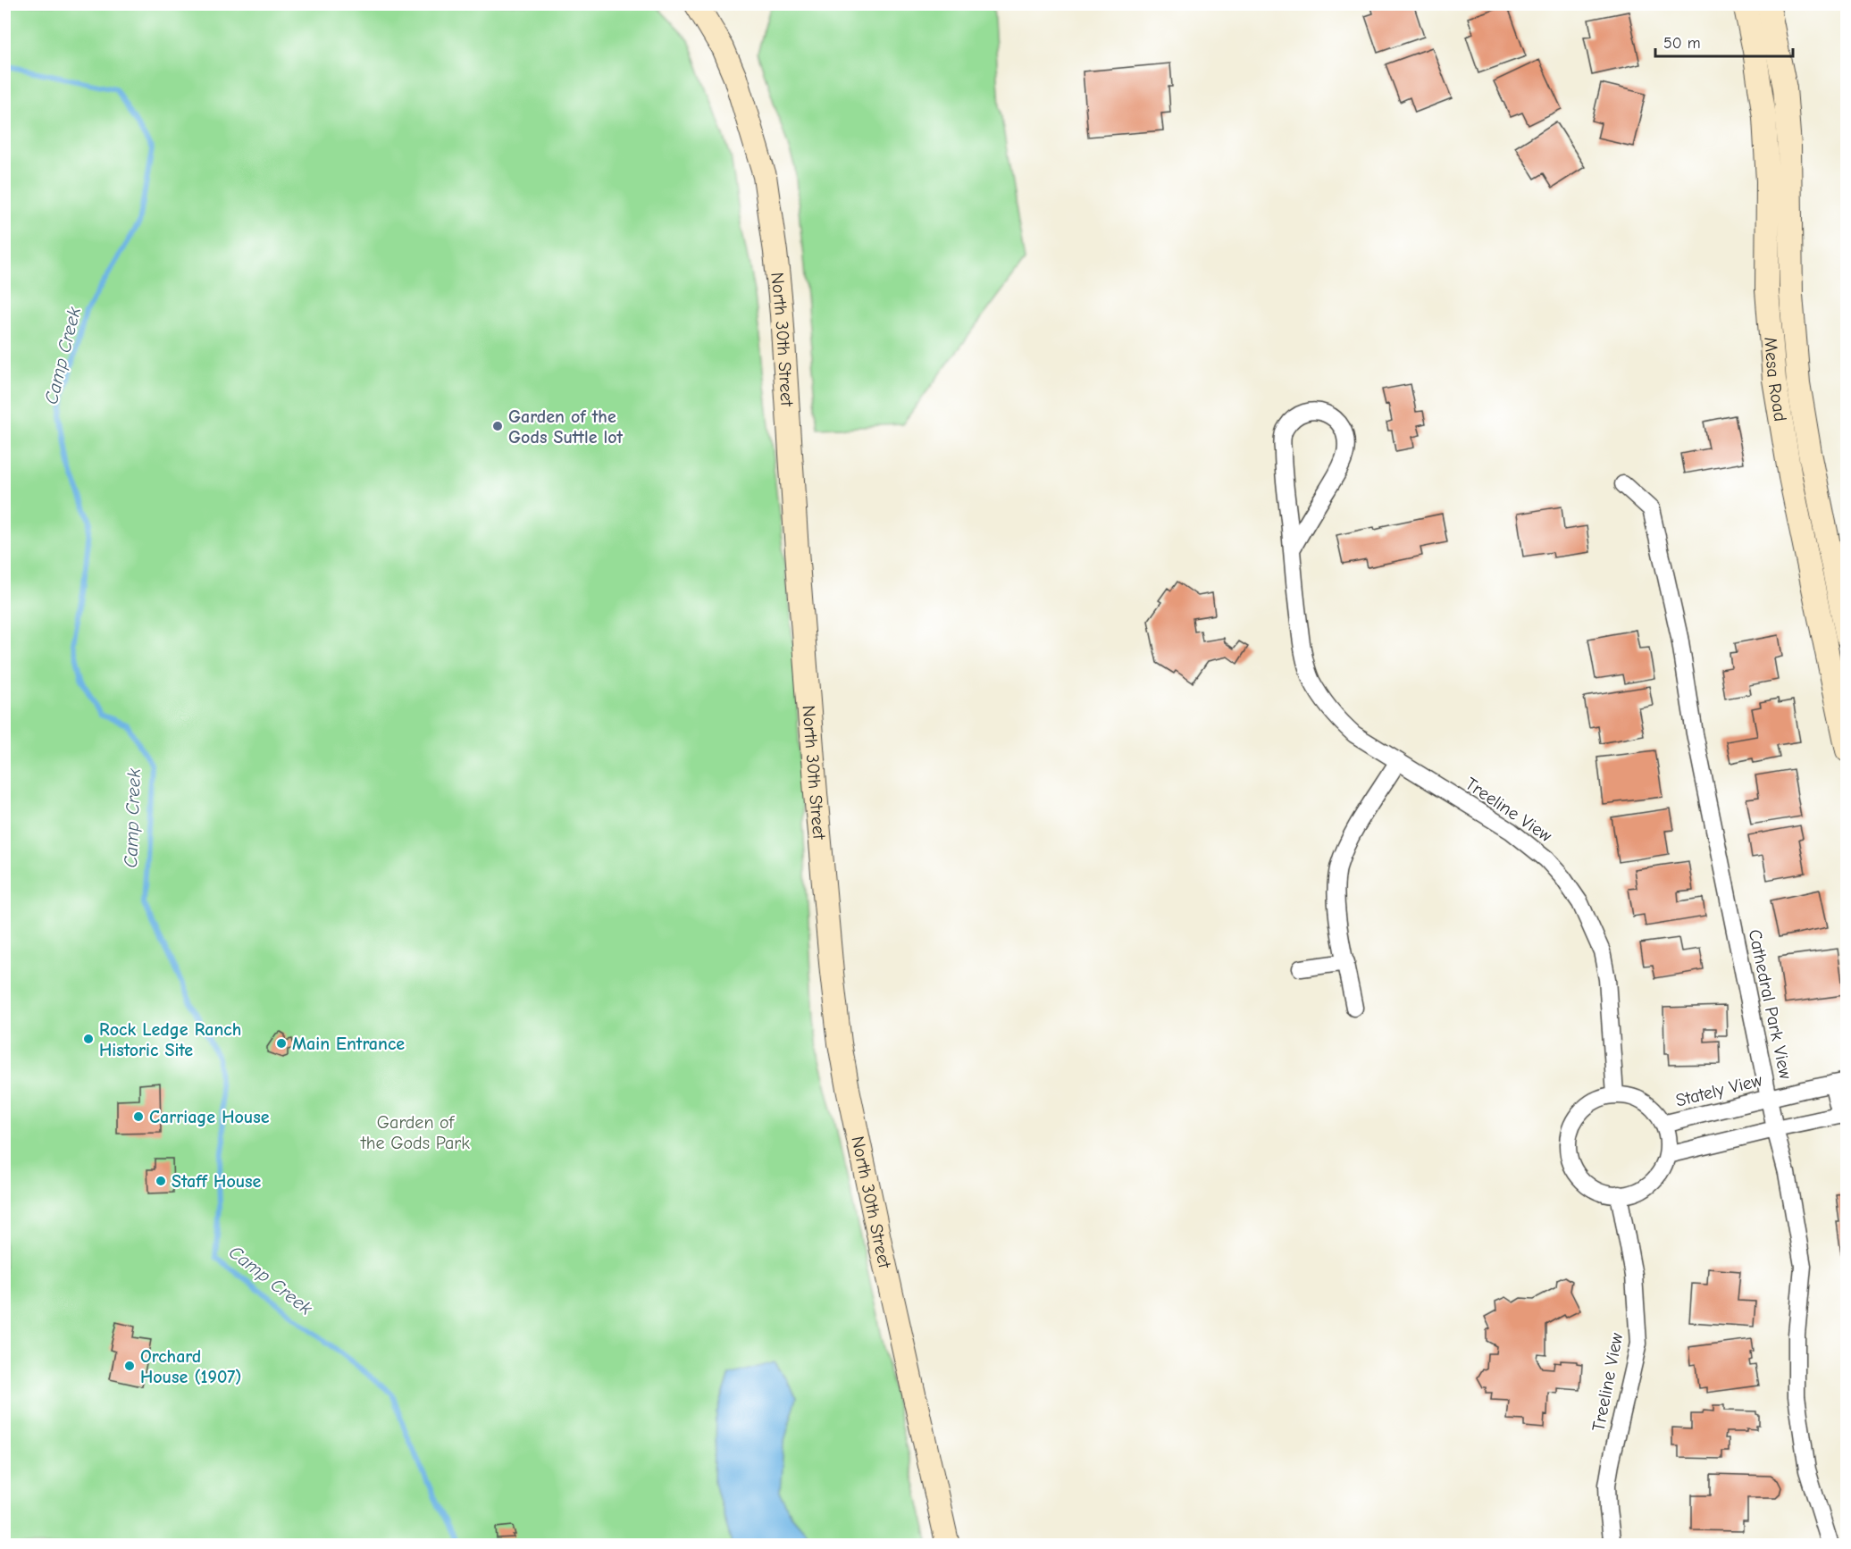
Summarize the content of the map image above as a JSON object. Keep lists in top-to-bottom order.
{
  "streets": {
    "main road": ["North 30th Street", "Mesa Road"],
    "street": ["Treeline View", "Cathedral Park View", "Stately View"]
  },
  "crossings": [
    ["Treeline View", "Stately View"],
    ["Cathedral Park View", "Stately View"]
  ],
  "water": ["Camp Creek"],
  "parks": ["Garden of the Gods Park"],
  "places": [
    "Garden of the Gods Suttle lot",
    "Rock Ledge Ranch Historic Site",
    "Main Entrance",
    "Carriage House",
    "Staff House",
    "Orchard House (1907)"
  ],
  "scale_bar": "50 m"
}
